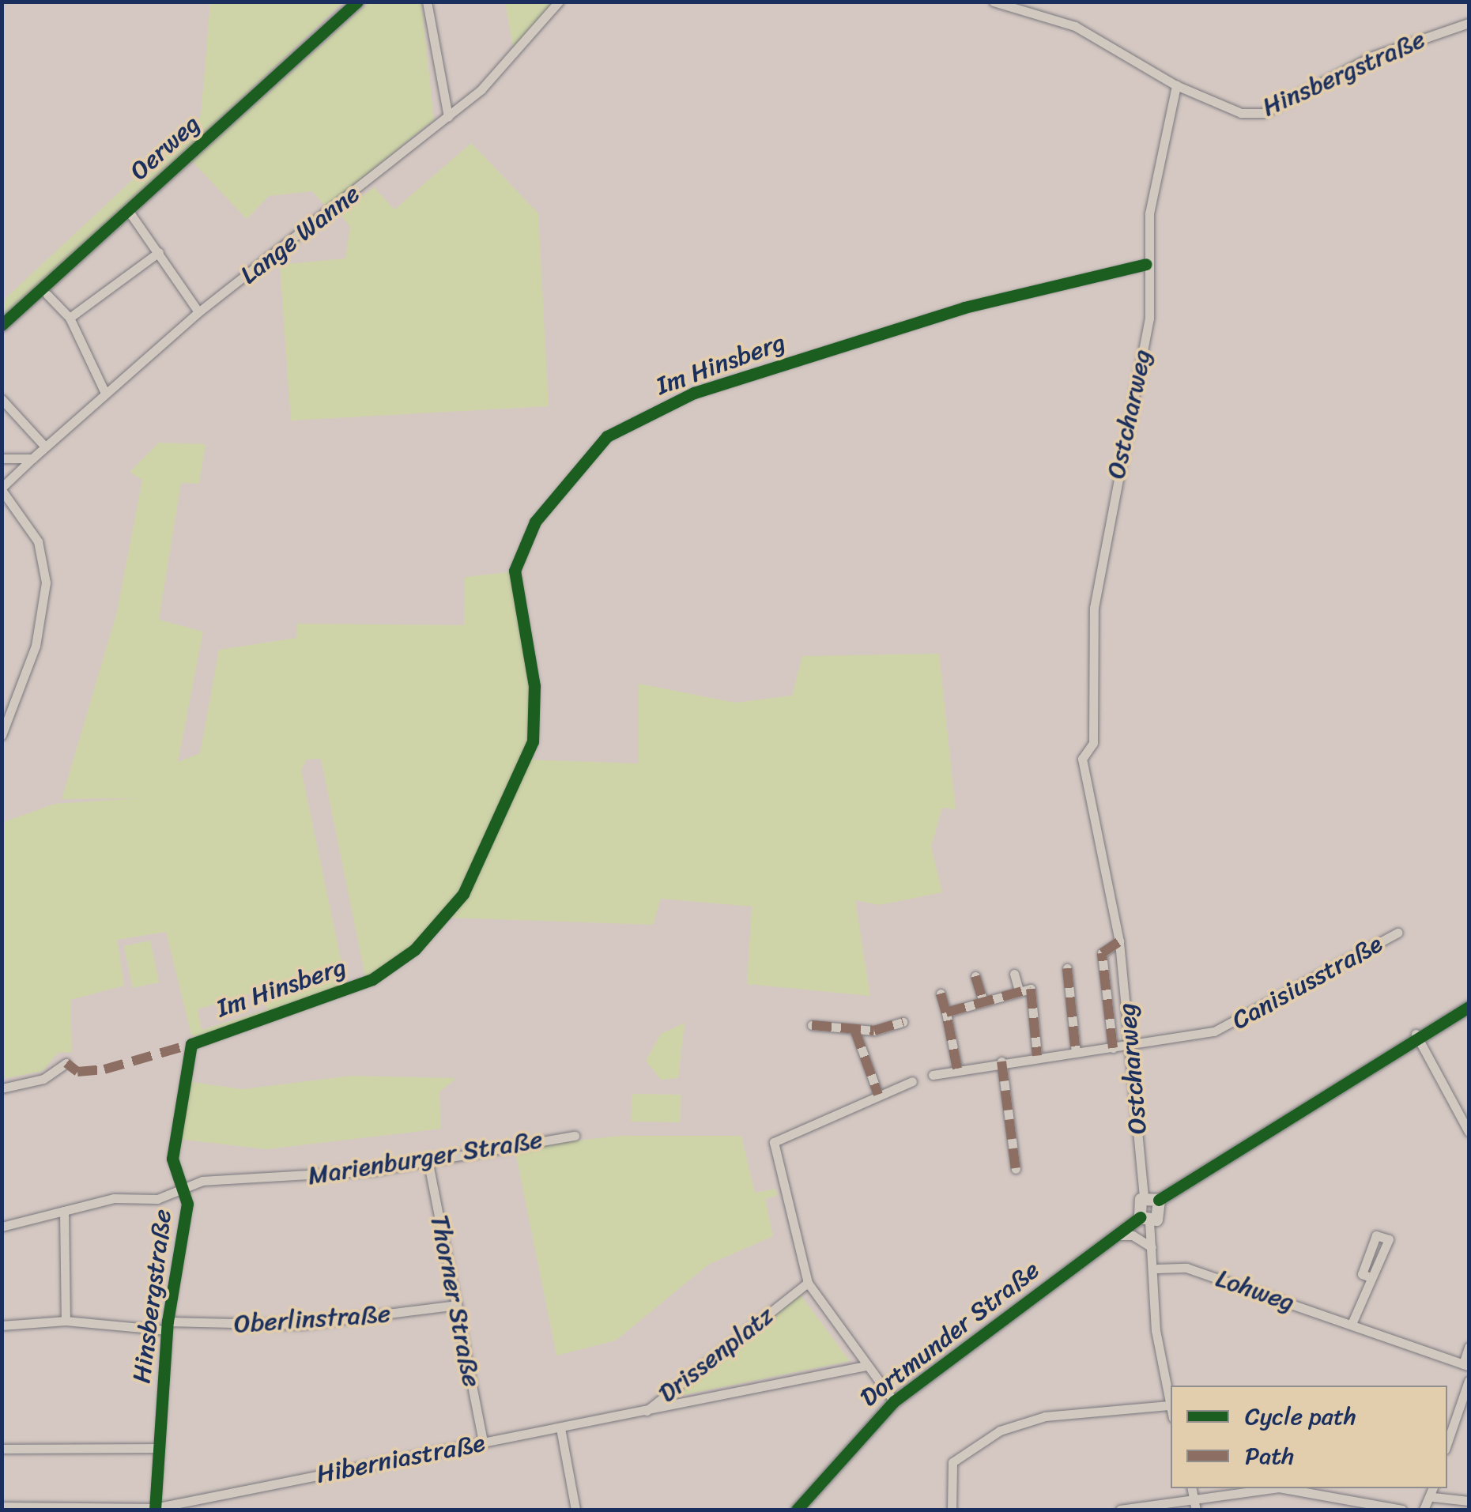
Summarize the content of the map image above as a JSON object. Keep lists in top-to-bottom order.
{
  "streets": {
    "main road": ["Oerweg", "Dortmunder Straße"],
    "street": [
      "Hinsbergstraße",
      "Lange Wanne",
      "Im Hinsberg",
      "Ostcharweg",
      "Canisiusstraße",
      "Marienburger Straße",
      "Lohweg",
      "Thorner Straße",
      "Oberlinstraße",
      "Drissenplatz",
      "Hiberniastraße"
    ]
  },
  "crossings": [
    ["Hinsbergstraße", "Im Hinsberg"],
    ["Hinsbergstraße", "Ostcharweg"],
    ["Hinsbergstraße", "Marienburger Straße"],
    ["Hinsbergstraße", "Oberlinstraße"],
    ["Hinsbergstraße", "Hiberniastraße"],
    ["Im Hinsberg", "Ostcharweg"],
    ["Ostcharweg", "Canisiusstraße"],
    ["Marienburger Straße", "Thorner Straße"],
    ["Thorner Straße", "Oberlinstraße"],
    ["Thorner Straße", "Hiberniastraße"],
    ["Drissenplatz", "Hiberniastraße"]
  ],
  "legend": ["Cycle path", "Path"]
}
